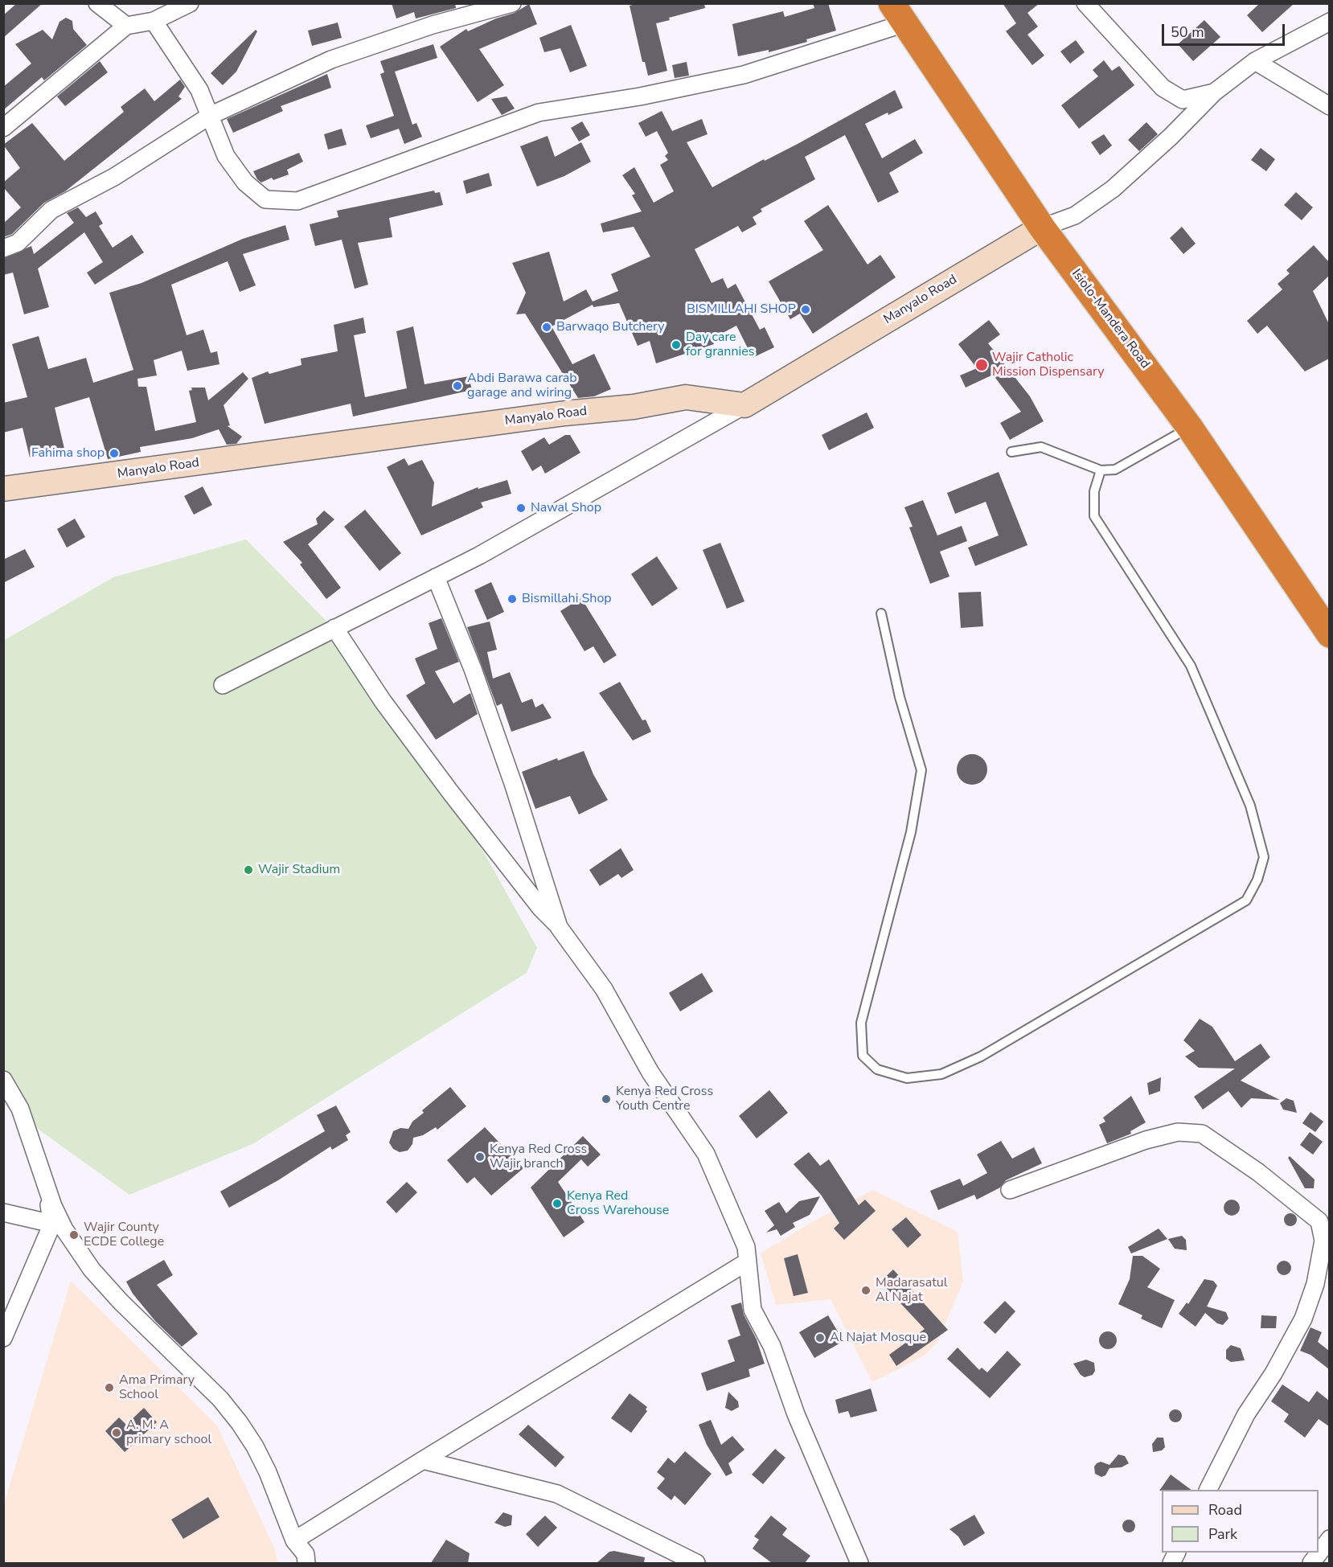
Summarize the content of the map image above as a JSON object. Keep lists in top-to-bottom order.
{
  "streets": {
    "highway": ["Isiolo-Mandera Road"],
    "street": ["Manyalo Road"]
  },
  "crossings": [
    ["Manyalo Road", "Isiolo-Mandera Road"]
  ],
  "places": [
    "BISMILLAHI SHOP",
    "Barwaqo Butchery",
    "Day care for grannies",
    "Wajir Catholic Mission Dispensary",
    "Abdi Barawa carab garage and wiring",
    "Fahima shop",
    "Nawal Shop",
    "Bismillahi Shop",
    "Wajir Stadium",
    "Kenya Red Cross Youth Centre",
    "Kenya Red Cross Wajir branch",
    "Kenya Red Cross Warehouse",
    "Wajir County ECDE College",
    "Madarasatul Al Najat",
    "Al Najat Mosque",
    "Ama Primary School",
    "A. M. A primary school"
  ],
  "legend": ["Road", "Park"],
  "scale_bar": "50 m"
}
